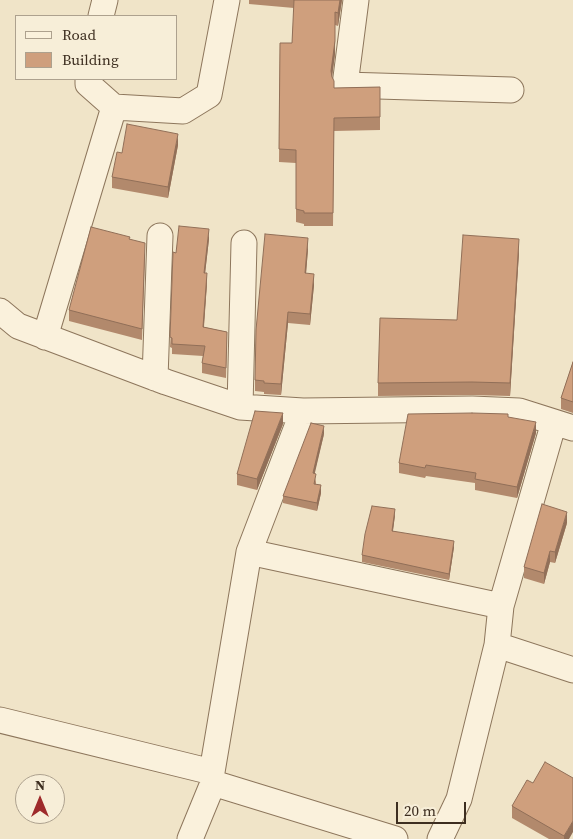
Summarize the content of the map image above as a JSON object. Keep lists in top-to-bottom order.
{
  "legend": ["Road", "Building"],
  "scale_bar": "20 m",
  "north": "top"
}
